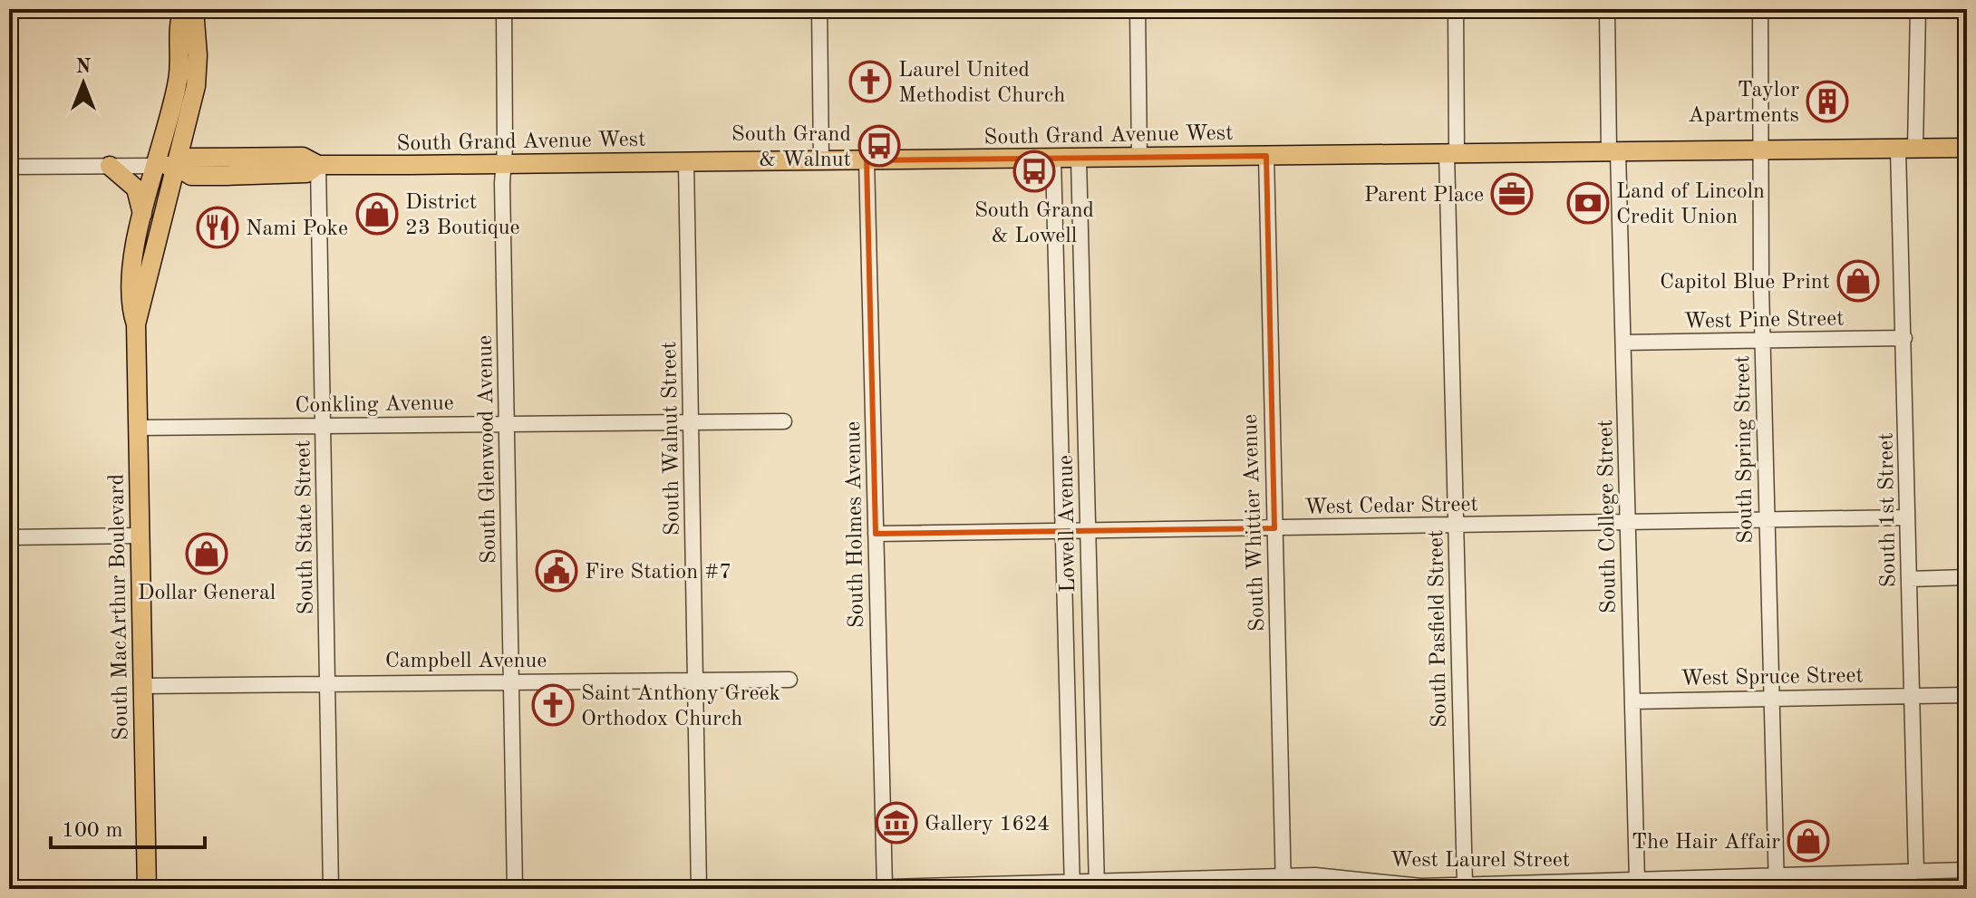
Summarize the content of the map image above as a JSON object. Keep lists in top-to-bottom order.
{
  "streets": {
    "main road": ["South Grand Avenue West", "South MacArthur Boulevard"],
    "street": [
      "West Pine Street",
      "Conkling Avenue",
      "South Walnut Street",
      "South Glenwood Avenue",
      "South Spring Street",
      "West Cedar Street",
      "South 1st Street",
      "South College Street",
      "South Whittier Avenue",
      "Lowell Avenue",
      "South Holmes Avenue",
      "South State Street",
      "South Pasfield Street",
      "Campbell Avenue",
      "West Spruce Street",
      "West Laurel Street"
    ]
  },
  "crossings": [
    ["South Grand Avenue West", "South Walnut Street"],
    ["South Grand Avenue West", "South Glenwood Avenue"],
    ["South Grand Avenue West", "South Spring Street"],
    ["South Grand Avenue West", "South 1st Street"],
    ["South Grand Avenue West", "South College Street"],
    ["South Grand Avenue West", "South Whittier Avenue"],
    ["South Grand Avenue West", "Lowell Avenue"],
    ["South Grand Avenue West", "South Holmes Avenue"],
    ["South Grand Avenue West", "South State Street"],
    ["South Grand Avenue West", "South MacArthur Boulevard"],
    ["South Grand Avenue West", "South Pasfield Street"],
    ["West Pine Street", "South Spring Street"],
    ["West Pine Street", "South 1st Street"],
    ["West Pine Street", "South College Street"],
    ["Conkling Avenue", "South Walnut Street"],
    ["Conkling Avenue", "South Glenwood Avenue"],
    ["Conkling Avenue", "South State Street"],
    ["Conkling Avenue", "South MacArthur Boulevard"],
    ["South Walnut Street", "Campbell Avenue"],
    ["South Glenwood Avenue", "Campbell Avenue"],
    ["South Spring Street", "West Cedar Street"],
    ["South Spring Street", "West Spruce Street"],
    ["South Spring Street", "West Laurel Street"],
    ["West Cedar Street", "South 1st Street"],
    ["West Cedar Street", "South College Street"],
    ["West Cedar Street", "South Whittier Avenue"],
    ["West Cedar Street", "Lowell Avenue"],
    ["West Cedar Street", "South Holmes Avenue"],
    ["West Cedar Street", "South Pasfield Street"],
    ["South 1st Street", "West Spruce Street"],
    ["South 1st Street", "West Laurel Street"],
    ["South College Street", "West Spruce Street"],
    ["South College Street", "West Laurel Street"],
    ["South Whittier Avenue", "West Laurel Street"],
    ["Lowell Avenue", "West Laurel Street"],
    ["South Holmes Avenue", "West Laurel Street"],
    ["South State Street", "Campbell Avenue"],
    ["South MacArthur Boulevard", "Campbell Avenue"],
    ["South Pasfield Street", "West Laurel Street"]
  ],
  "places": {
    "church": ["Laurel United Methodist Church", "Saint Anthony Greek Orthodox Church"],
    "building": ["Taylor Apartments"],
    "bus stop": ["South Grand & Walnut", "South Grand & Lowell"],
    "office": ["Parent Place"],
    "bank": ["Land of Lincoln Credit Union"],
    "shop": [
      "District 23 Boutique",
      "Capitol Blue Print",
      "Dollar General",
      "The Hair Affair"
    ],
    "restaurant": ["Nami Poke"],
    "public building": ["Fire Station #7"],
    "museum": ["Gallery 1624"]
  },
  "scale_bar": "100 m",
  "north": "top"
}
